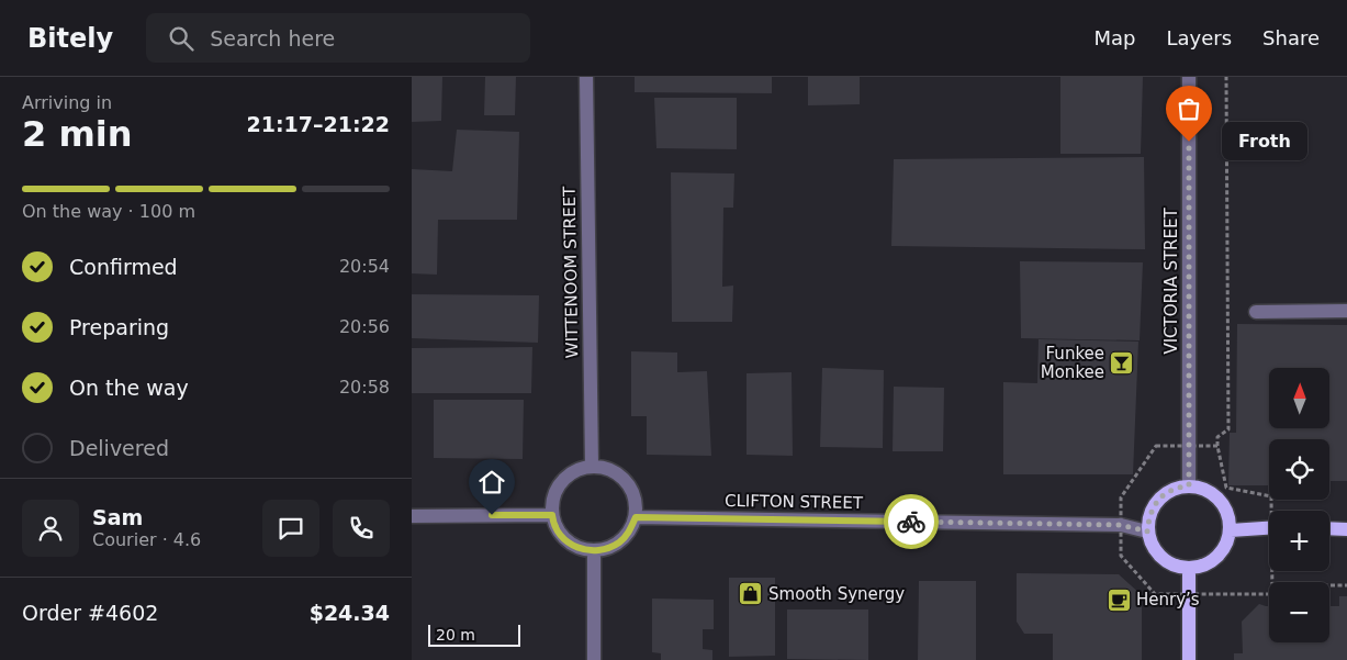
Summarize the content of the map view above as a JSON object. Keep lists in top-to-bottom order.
{
  "streets": {
    "street": ["WITTENOOM STREET", "VICTORIA STREET", "CLIFTON STREET"]
  },
  "crossings": [
    ["WITTENOOM STREET", "CLIFTON STREET"],
    ["VICTORIA STREET", "CLIFTON STREET"]
  ],
  "places": {
    "other": ["Froth"],
    "bar": ["Funkee Monkee"],
    "shop": ["Smooth Synergy"],
    "cafe": ["Henry’s"]
  },
  "scale_bar": "20 m",
  "north": "top",
  "page": {
    "header": "Bitely",
    "search": "Search here",
    "nav": ["Map", "Layers", "Share"],
    "heading": ["2 min", "Arriving in", "21:17–21:22"],
    "panel": [
      "Sam",
      "Courier · 4.6",
      "Order #4602",
      "$24.34"
    ],
    "bubble": "Froth",
    "bar": "On the way · 100 m",
    "list": [
      ["Confirmed", "20:54"],
      ["Preparing", "20:56"],
      ["On the way", "20:58"],
      "Delivered"
    ],
    "map_buttons": ["+", "−"],
    "scale": "20 m"
  }
}
